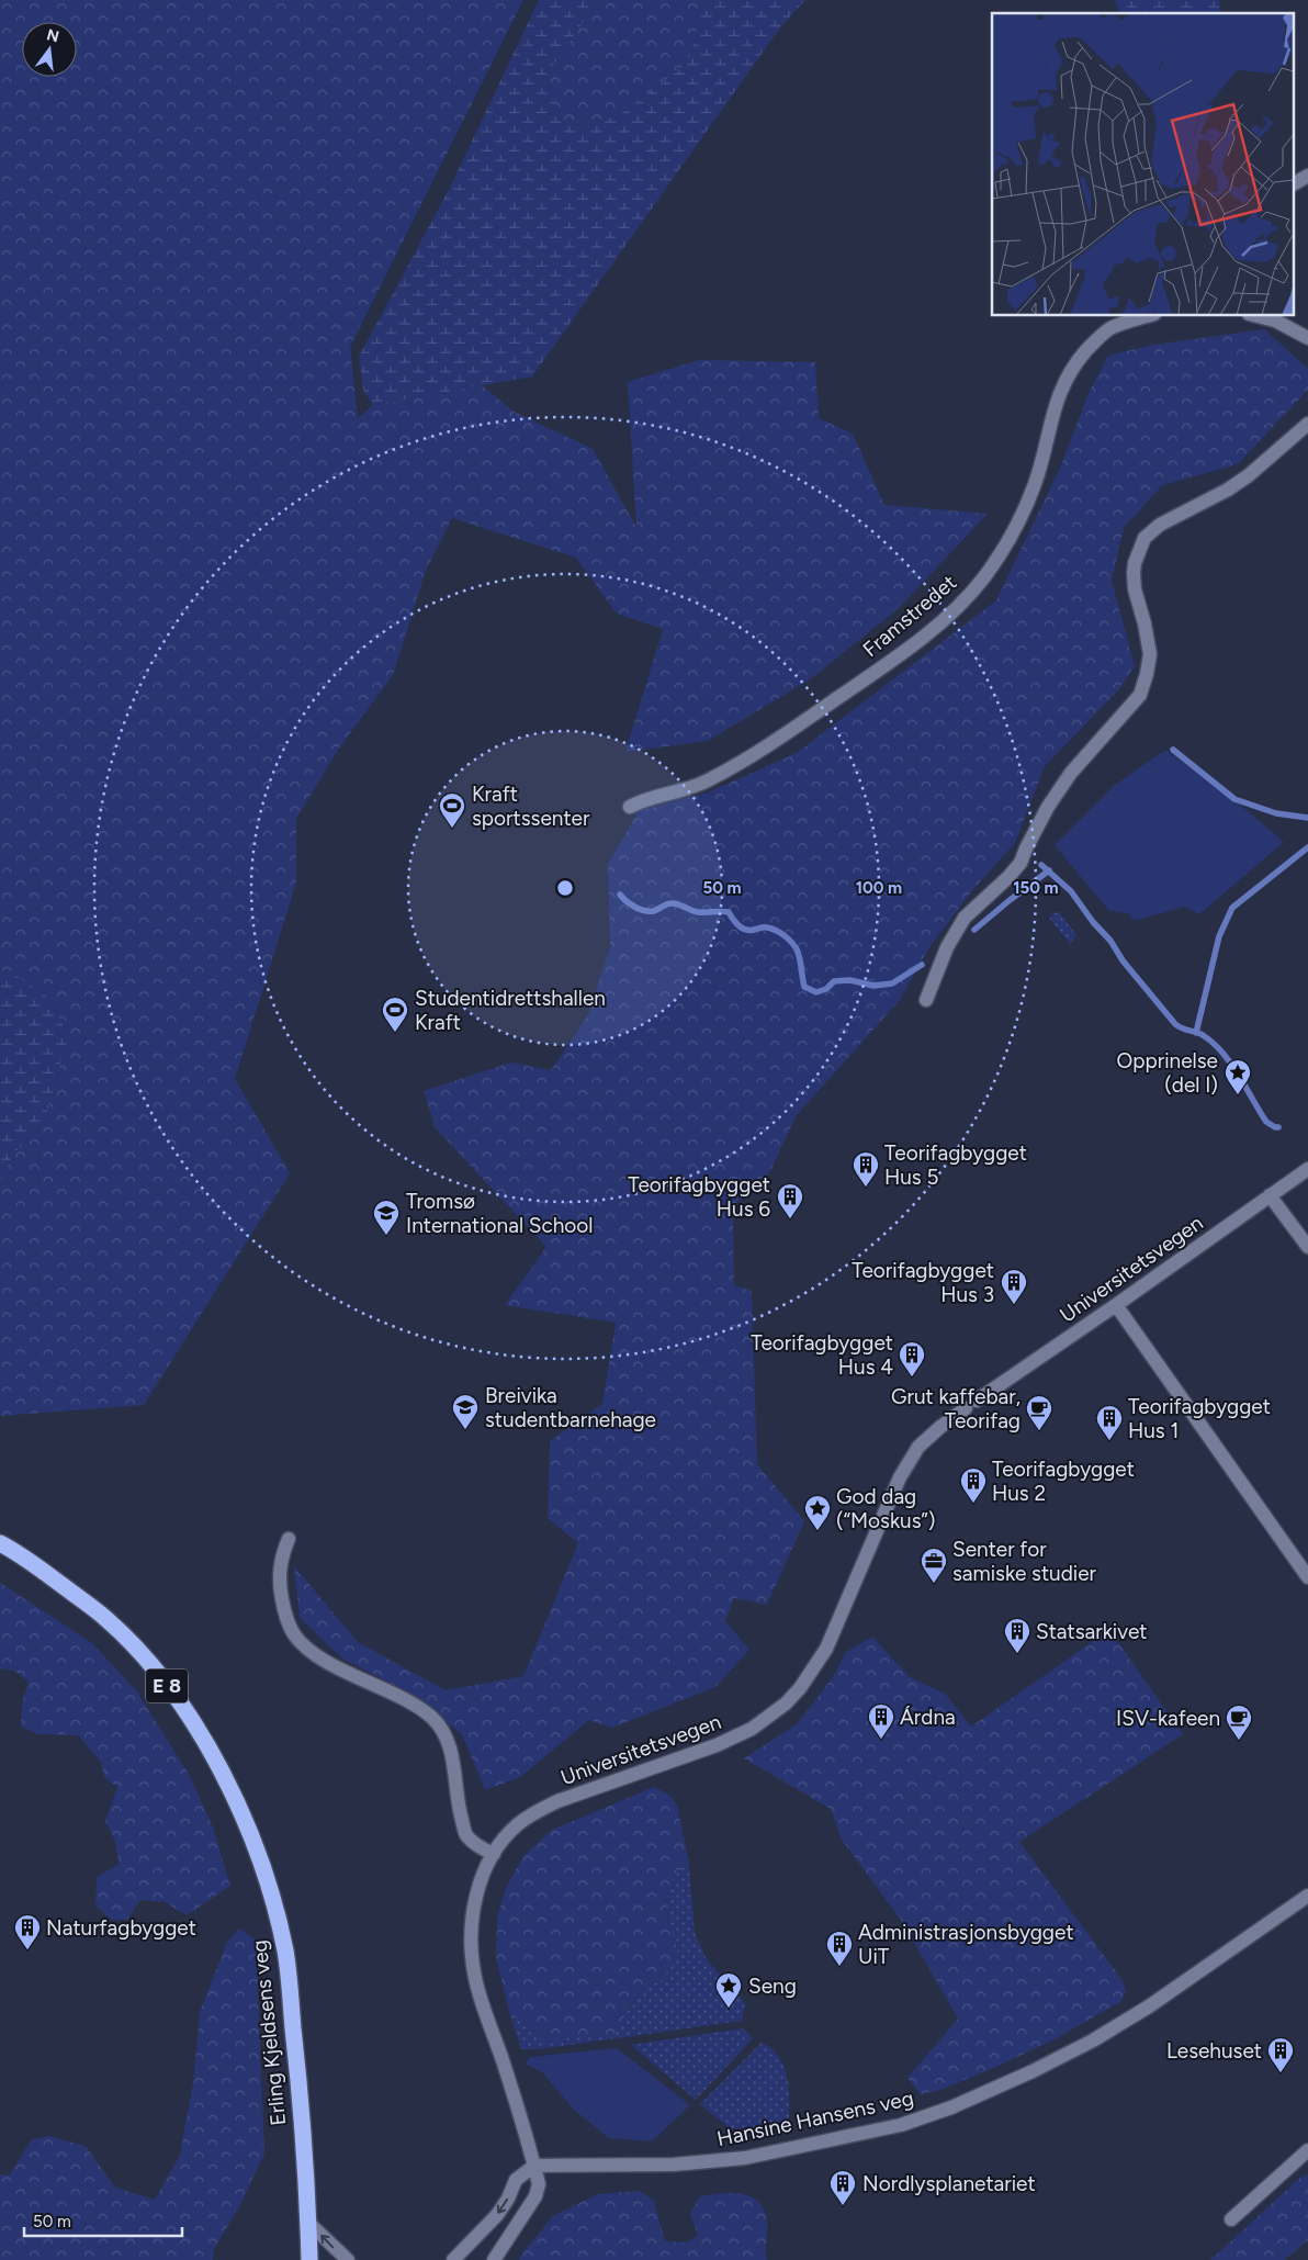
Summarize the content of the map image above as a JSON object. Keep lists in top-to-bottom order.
{
  "streets": {
    "highway": ["E 8", "Erling Kjeldsens veg"],
    "street": ["Framstredet", "Universitetsvegen", "Hansine Hansens veg"]
  },
  "crossings": [
    ["Universitetsvegen", "Hansine Hansens veg"]
  ],
  "places": {
    "sports": ["Kraft sportssenter", "Studentidrettshallen Kraft"],
    "place": ["Opprinelse (del I)", "God dag (“Moskus”)", "Seng"],
    "building": [
      "Teorifagbygget Hus 5",
      "Teorifagbygget Hus 6",
      "Teorifagbygget Hus 3",
      "Teorifagbygget Hus 4",
      "Teorifagbygget Hus 1",
      "Teorifagbygget Hus 2",
      "Statsarkivet",
      "Árdna",
      "Naturfagbygget",
      "Administrasjonsbygget UiT",
      "Lesehuset",
      "Nordlysplanetariet"
    ],
    "school or university": ["Tromsø International School", "Breivika studentbarnehage"],
    "cafe": ["Grut kaffebar, Teorifag", "ISV-kafeen"],
    "office": ["Senter for samiske studier"]
  },
  "scale_bar": "50 m",
  "north": "top",
  "rings": ["50 m", "100 m", "150 m"]
}
